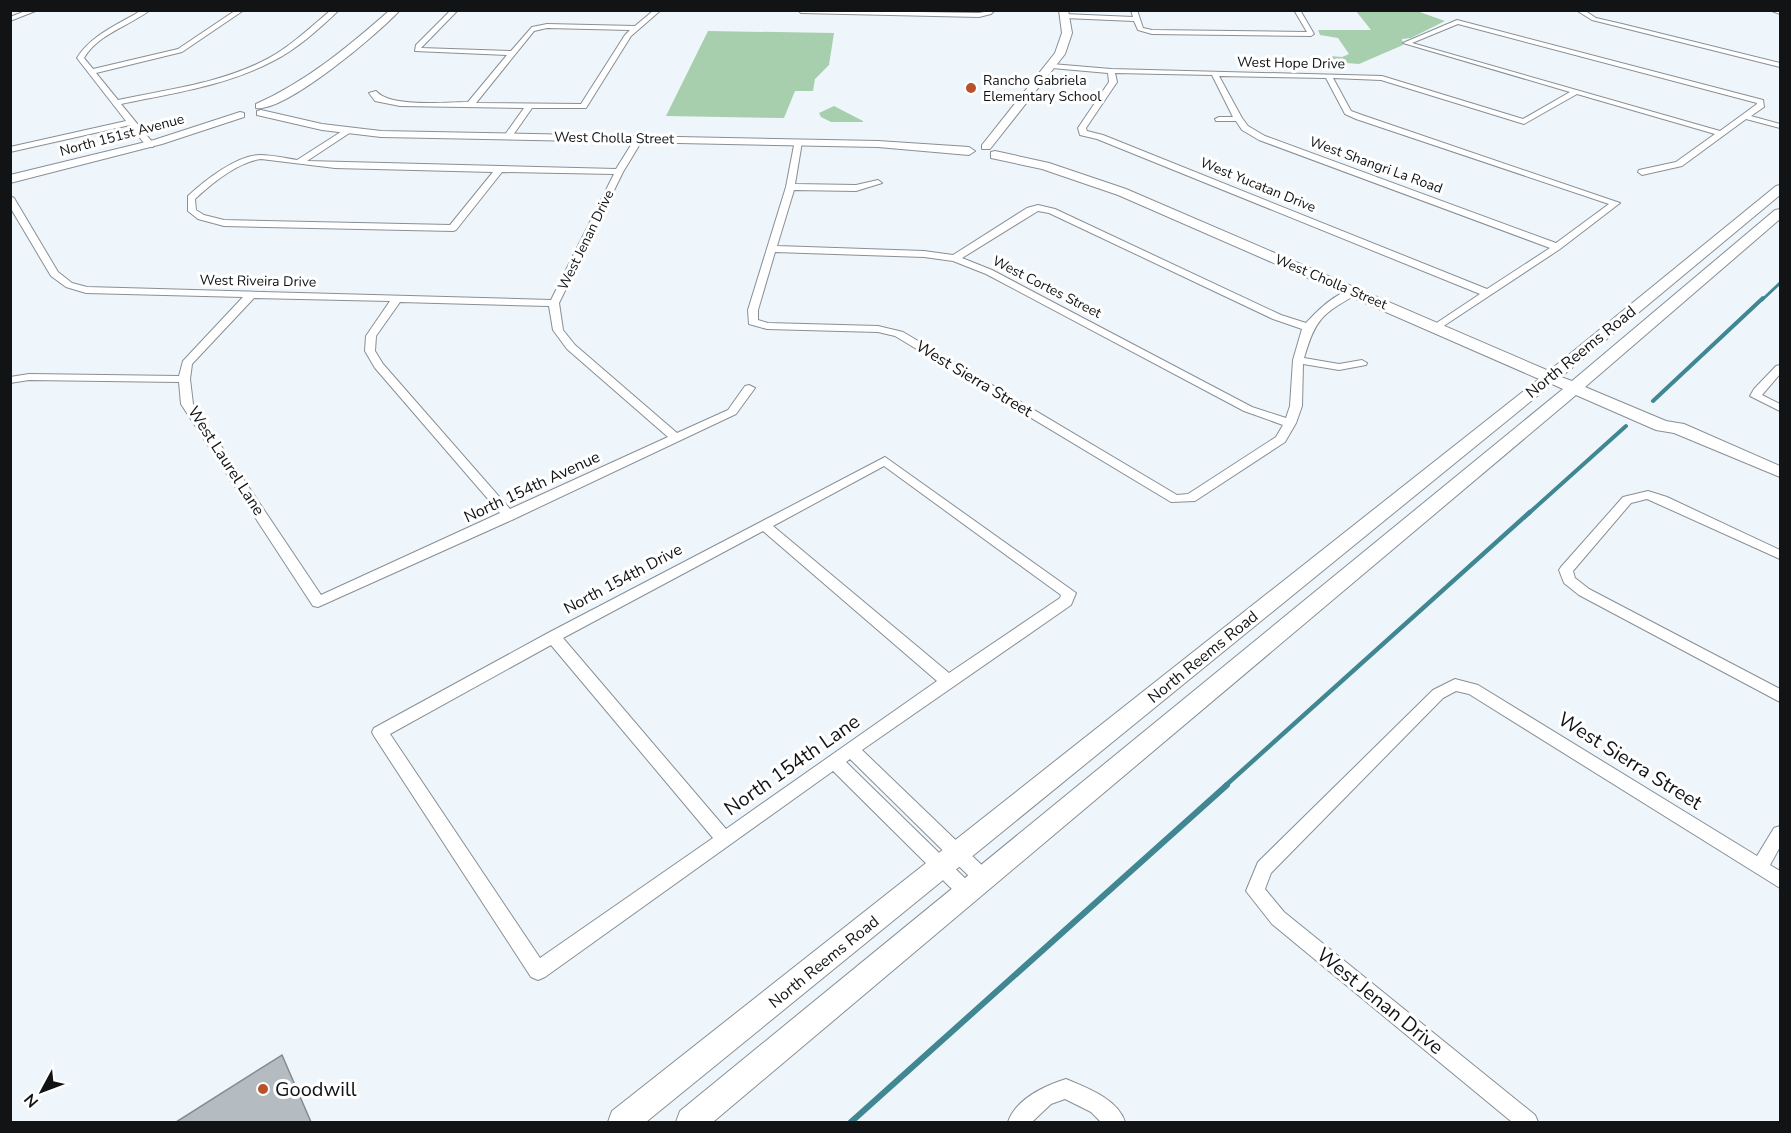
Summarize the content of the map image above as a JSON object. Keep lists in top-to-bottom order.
{
  "streets": {
    "street": [
      "West Hope Drive",
      "North 151st Avenue",
      "West Cholla Street",
      "West Shangri La Road",
      "West Yucatan Drive",
      "West Jenan Drive",
      "West Riveira Drive",
      "West Cortes Street",
      "North Reems Road",
      "West Sierra Street",
      "West Laurel Lane",
      "North 154th Avenue",
      "North 154th Drive",
      "North 154th Lane"
    ]
  },
  "crossings": [
    ["West Hope Drive", "West Shangri La Road"],
    ["West Hope Drive", "West Yucatan Drive"],
    ["North 151st Avenue", "West Cholla Street"],
    ["West Cholla Street", "West Jenan Drive"],
    ["West Cholla Street", "North Reems Road"],
    ["West Jenan Drive", "West Riveira Drive"],
    ["West Jenan Drive", "West Sierra Street"],
    ["West Jenan Drive", "North 154th Avenue"],
    ["West Cortes Street", "West Sierra Street"],
    ["West Laurel Lane", "North 154th Avenue"],
    ["North 154th Drive", "North 154th Lane"]
  ],
  "places": ["Rancho Gabriela Elementary School", "Goodwill"],
  "north": "bottom left"
}
